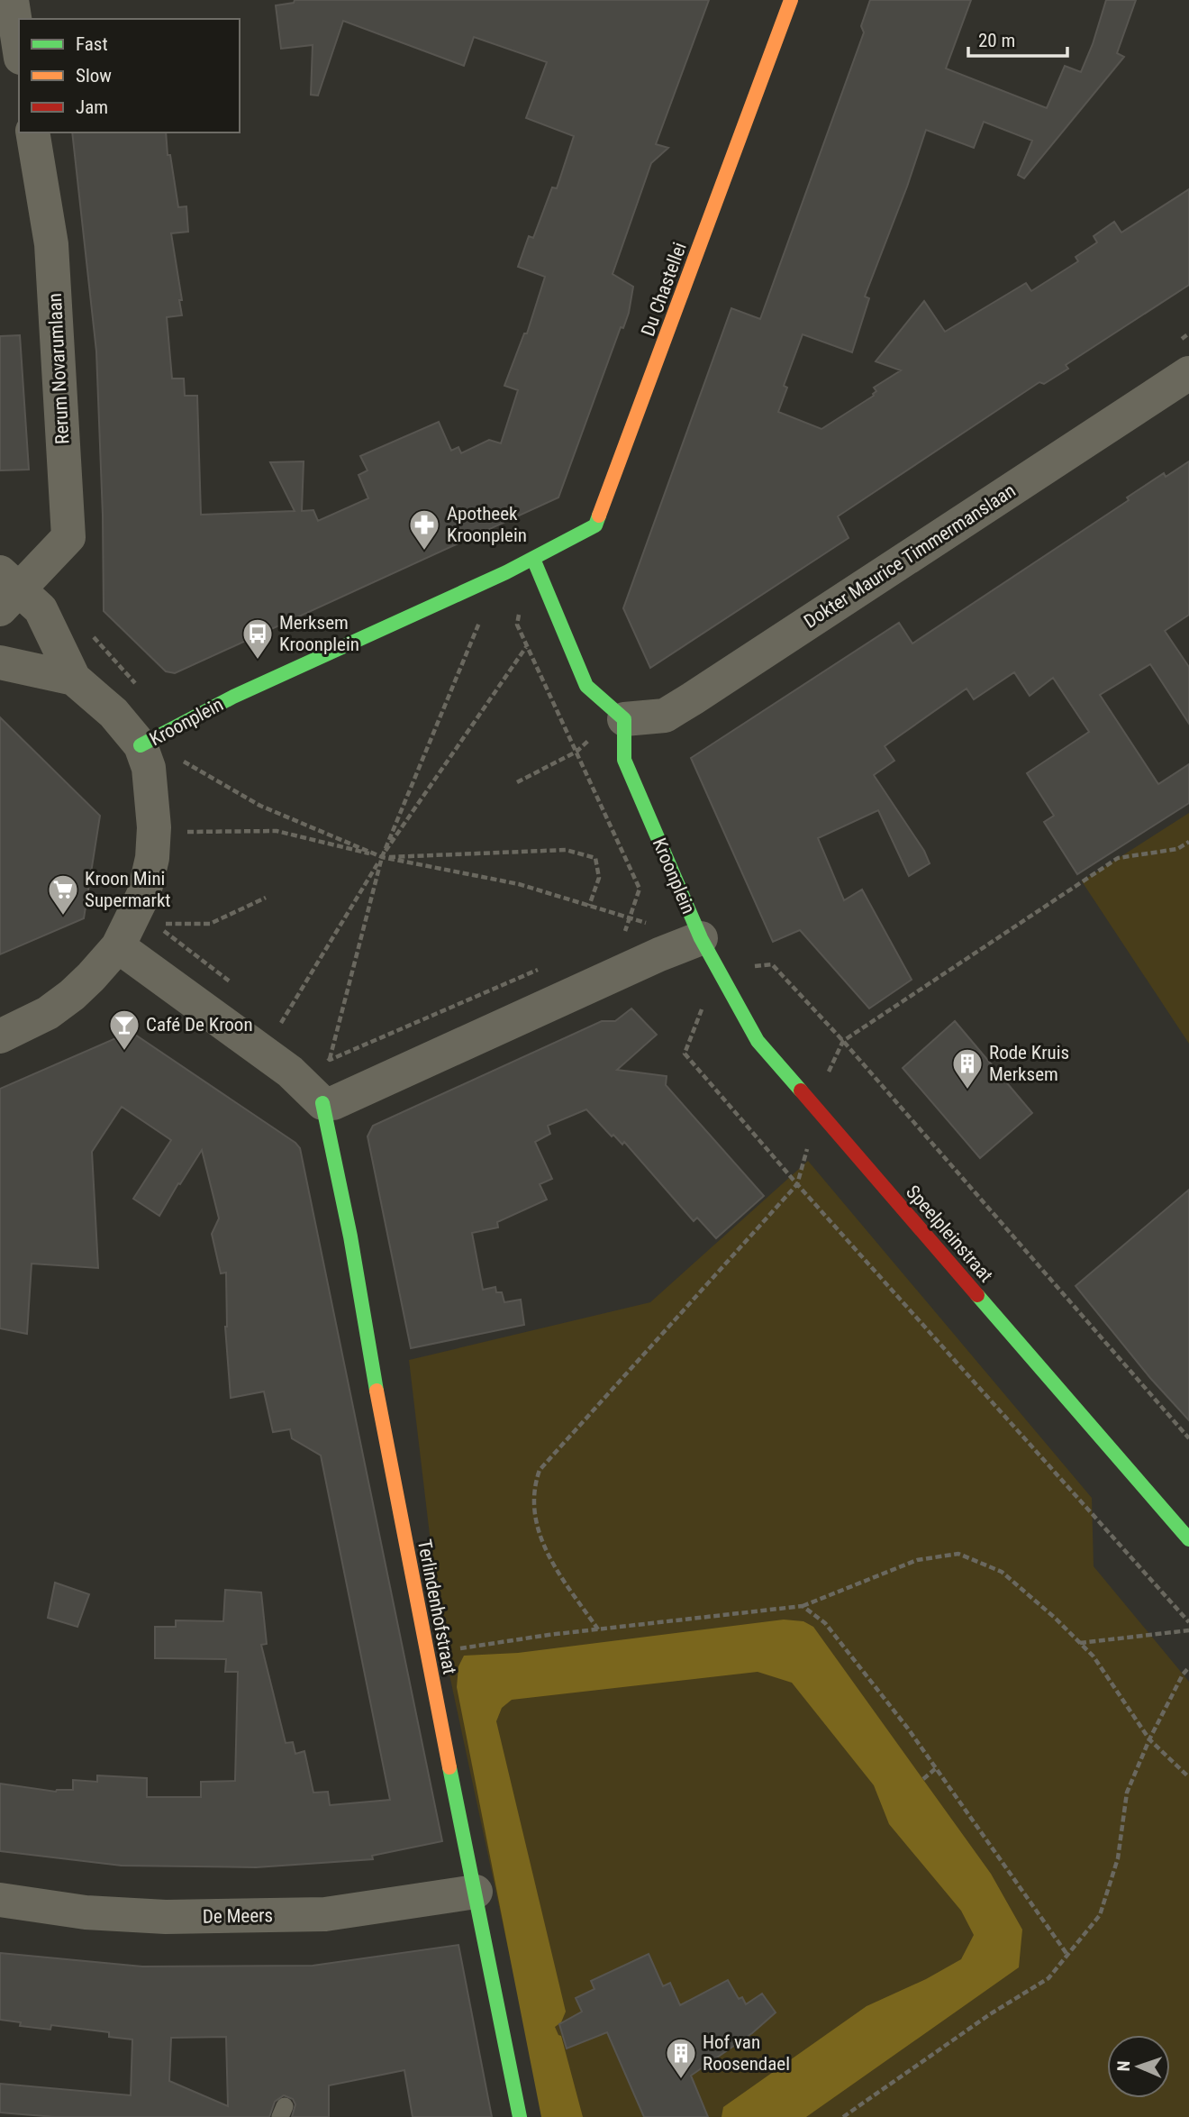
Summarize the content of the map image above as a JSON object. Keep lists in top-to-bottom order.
{
  "streets": {
    "street": [
      "Du Chastellei",
      "Rerum Novarumlaan",
      "Dokter Maurice Timmermanslaan",
      "Kroonplein",
      "Speelpleinstraat",
      "Terlindenhofstraat",
      "De Meers"
    ]
  },
  "crossings": [
    ["Du Chastellei", "Kroonplein"],
    ["Dokter Maurice Timmermanslaan", "Kroonplein"],
    ["Kroonplein", "Speelpleinstraat"],
    ["Kroonplein", "Terlindenhofstraat"],
    ["Terlindenhofstraat", "De Meers"]
  ],
  "places": {
    "pharmacy": ["Apotheek Kroonplein"],
    "bus stop": ["Merksem Kroonplein"],
    "supermarket": ["Kroon Mini Supermarkt"],
    "bar": ["Café De Kroon"],
    "building": ["Rode Kruis Merksem", "Hof van Roosendael"]
  },
  "legend": ["Fast", "Slow", "Jam"],
  "scale_bar": "20 m",
  "north": "left"
}
